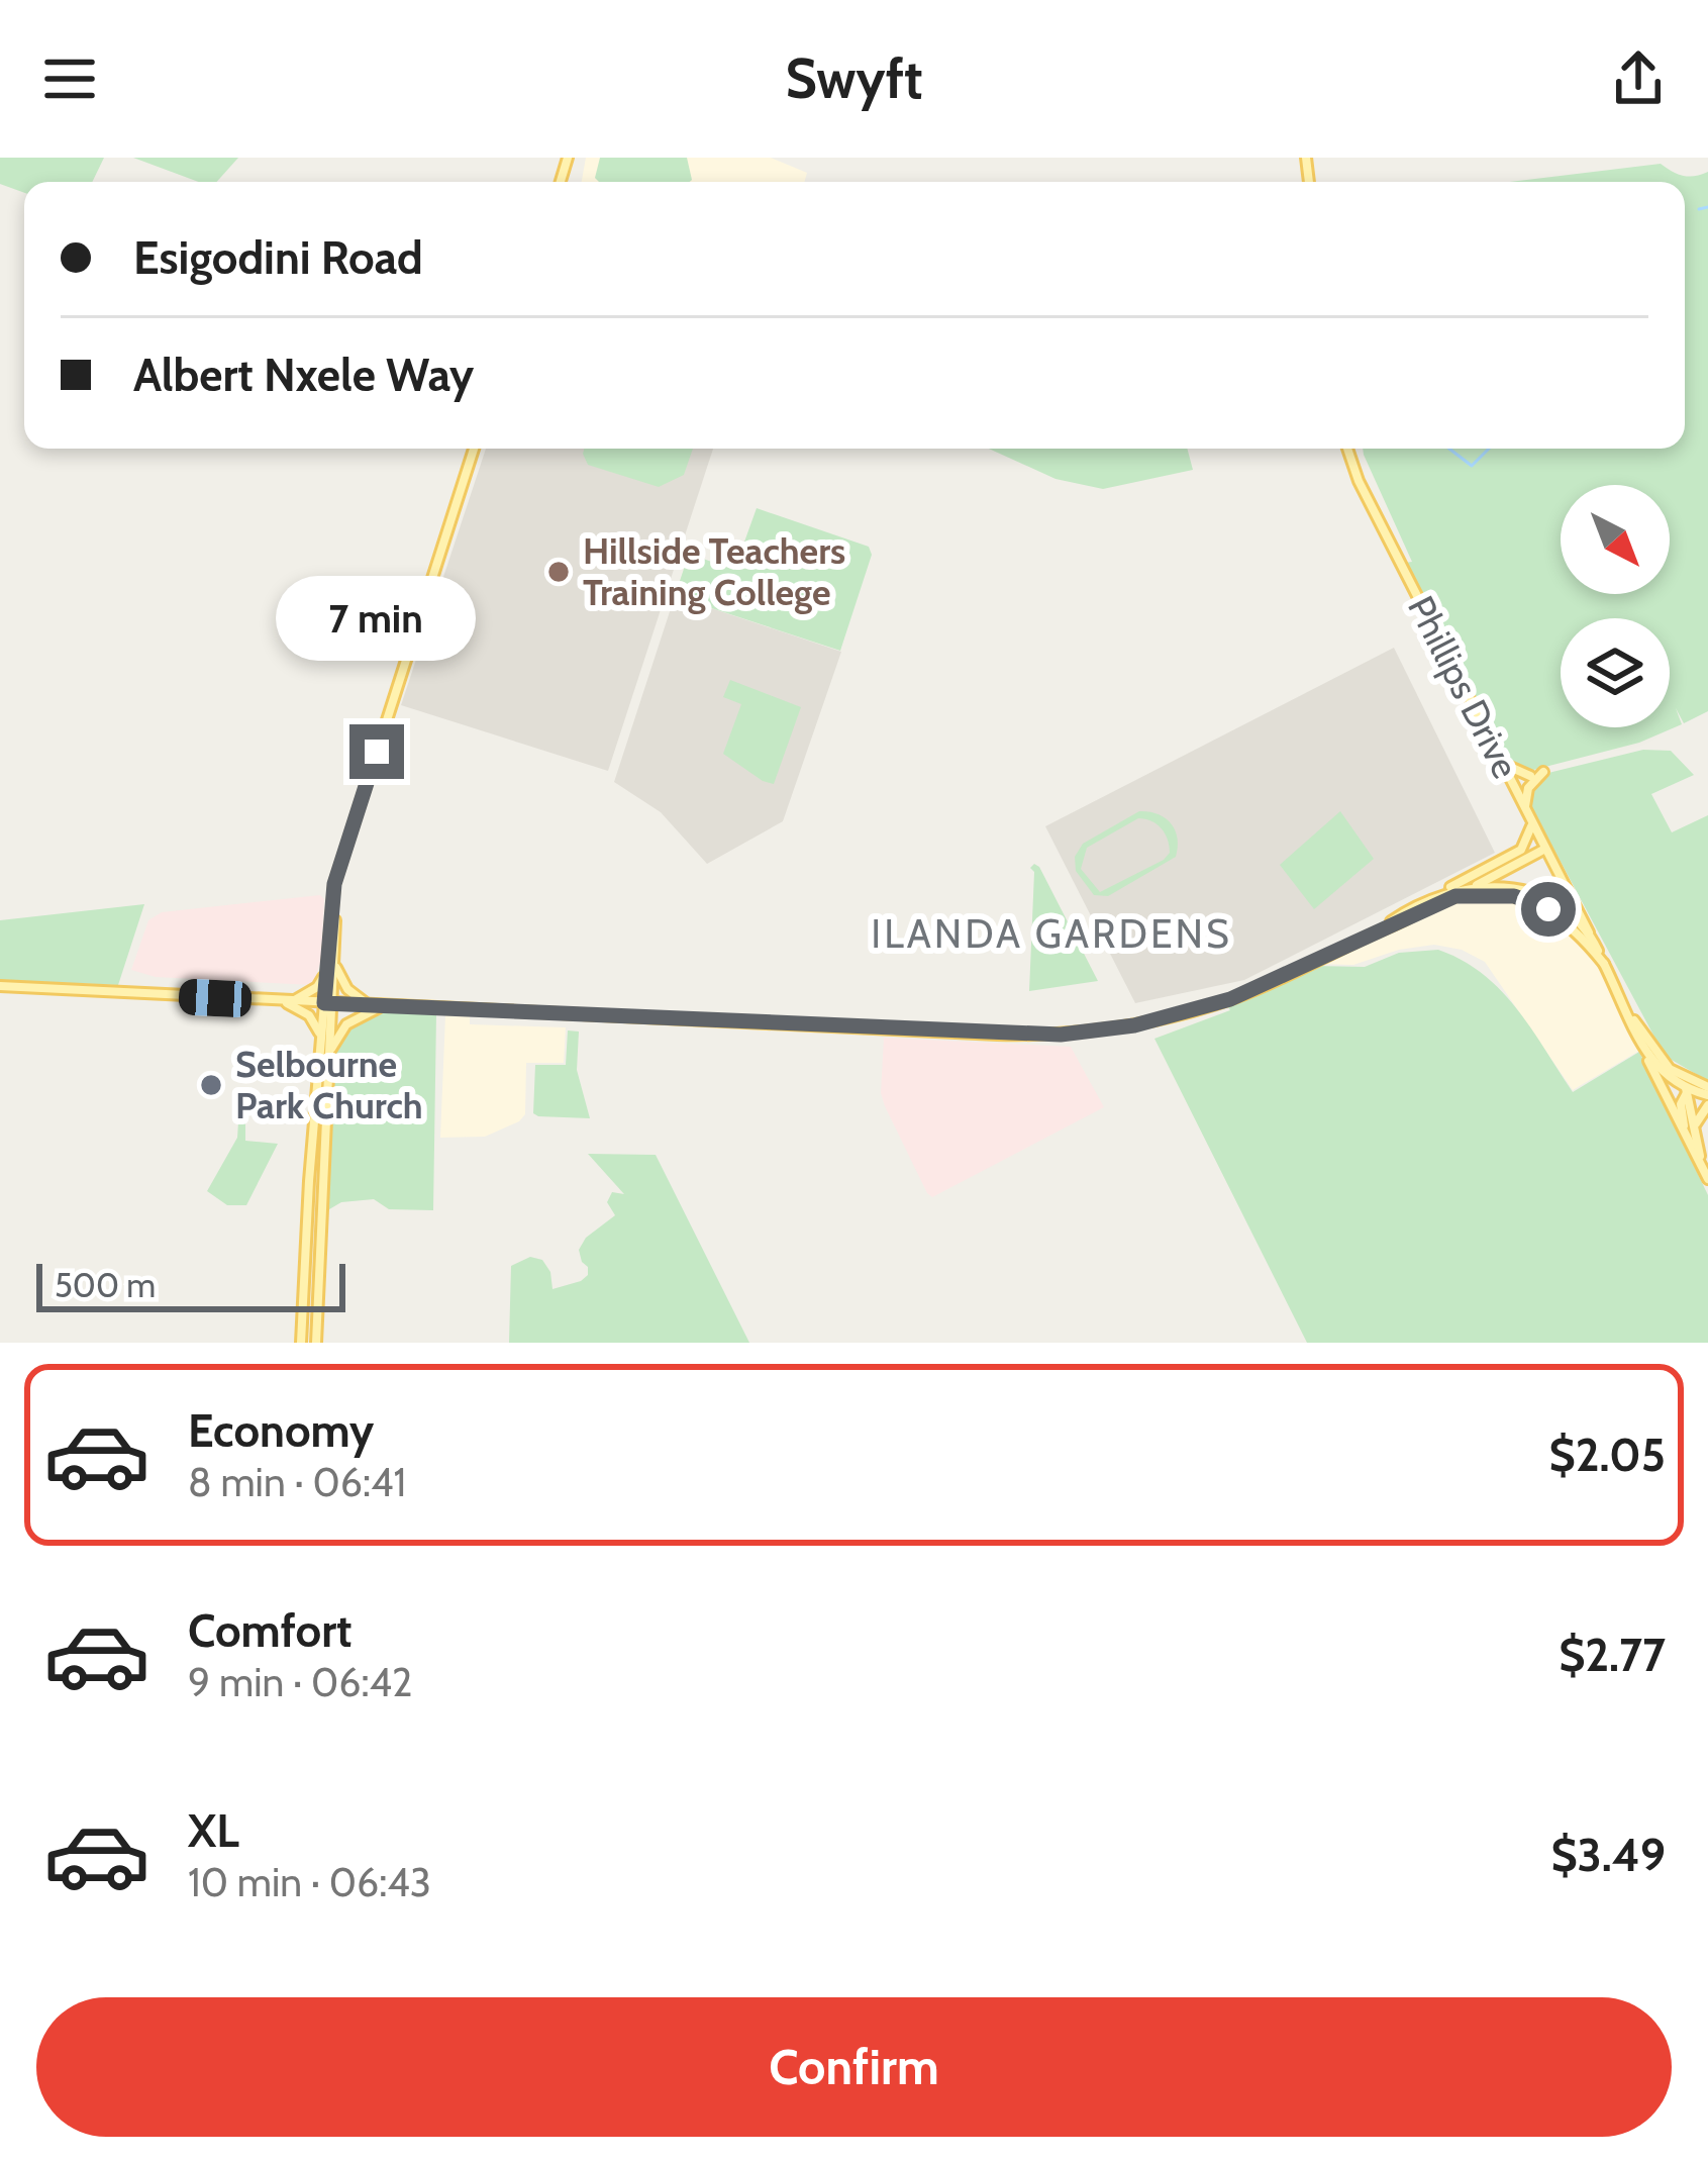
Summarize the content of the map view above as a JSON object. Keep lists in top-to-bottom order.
{
  "streets": {
    "main road": ["Phillips Drive"]
  },
  "districts": ["ILANDA GARDENS"],
  "places": ["Hillside Teachers Training College", "Selbourne Park Church"],
  "scale_bar": "500 m",
  "north": "bottom right",
  "page": {
    "header": "Swyft",
    "banner": ["Esigodini Road", "Albert Nxele Way"],
    "bubble": "7 min",
    "scale": "500 m",
    "list": [
      {
        "name": "Economy",
        "note": "8 min · 06:41",
        "value": "$2.05"
      },
      {
        "name": "Comfort",
        "note": "9 min · 06:42",
        "value": "$2.77"
      },
      {
        "name": "XL",
        "note": "10 min · 06:43",
        "value": "$3.49"
      }
    ],
    "buttons": "Confirm"
  }
}
